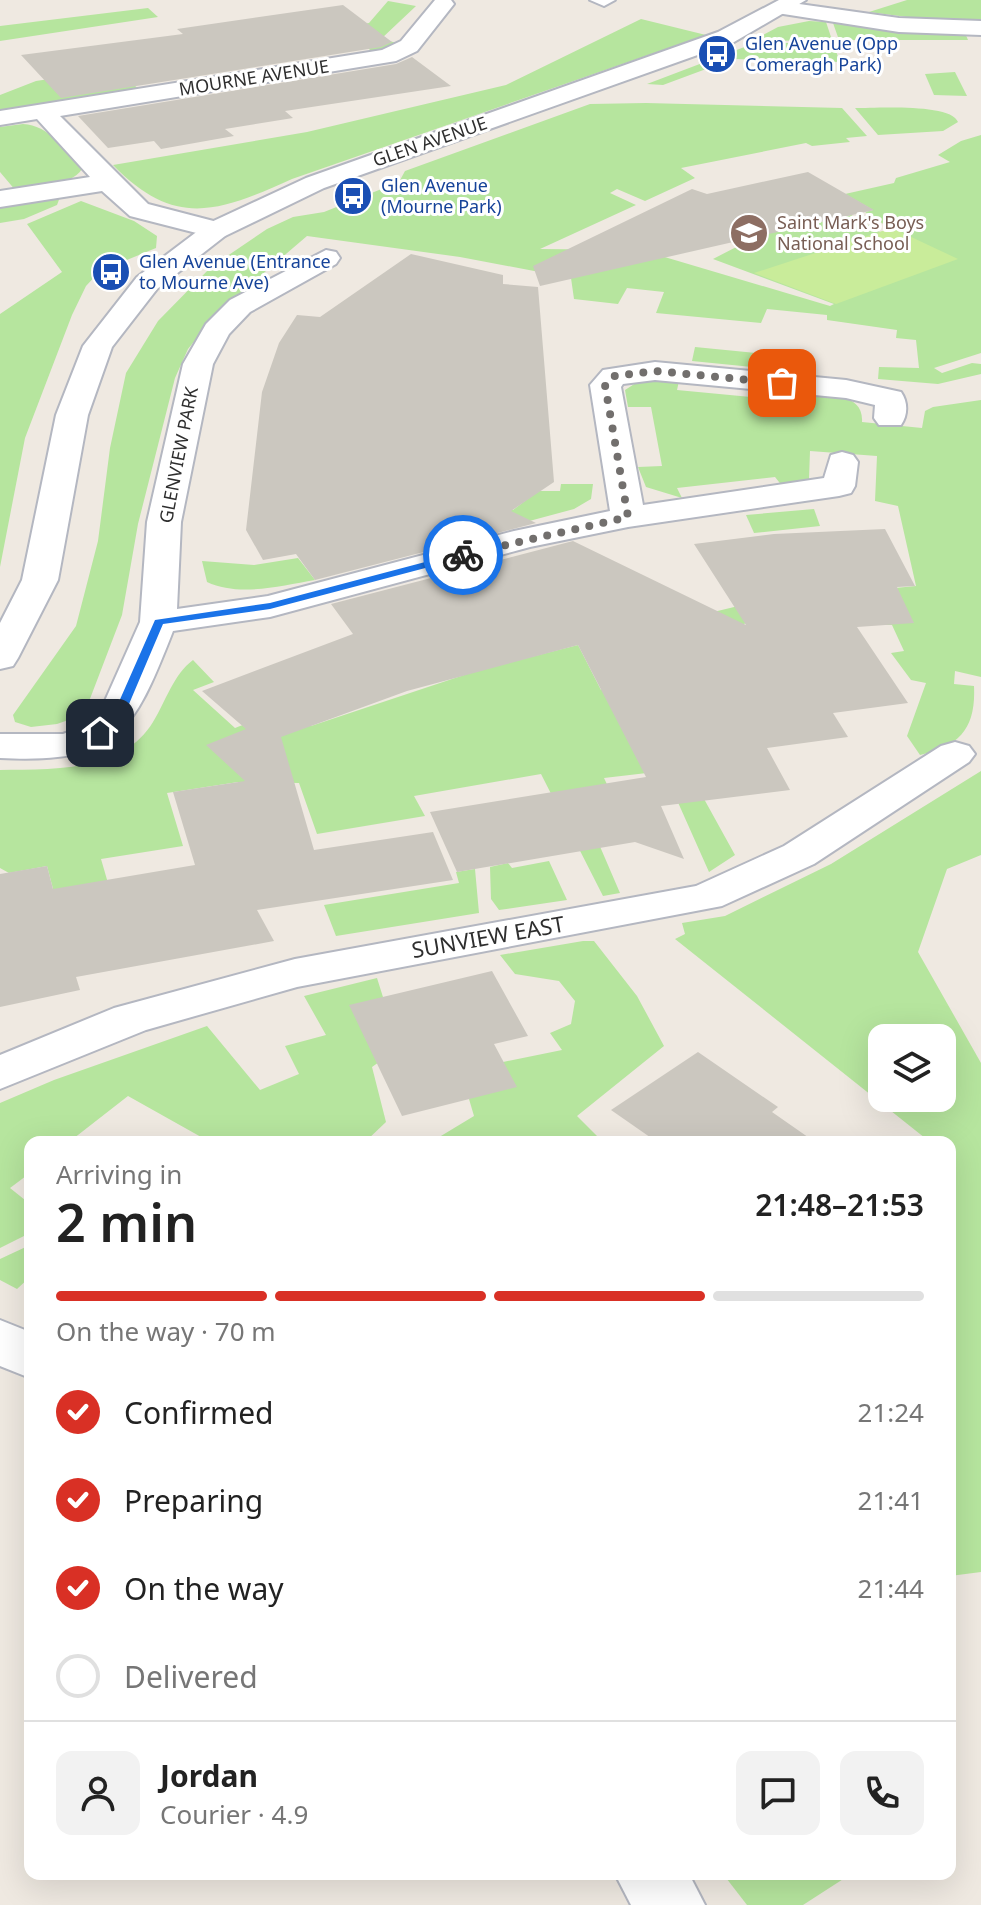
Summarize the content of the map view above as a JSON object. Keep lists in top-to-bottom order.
{
  "streets": {
    "street": [
      "MOURNE AVENUE",
      "GLEN AVENUE",
      "GLENVIEW PARK",
      "SUNVIEW EAST"
    ]
  },
  "places": {
    "bus stop": ["Glen Avenue (Opp Comeragh Park)", "Glen Avenue (Mourne Park)", "Glen Avenue (Entrance to Mourne Ave)"],
    "school or university": ["Saint Mark's Boys National School"]
  },
  "page": {
    "heading": ["2 min", "Arriving in", "21:48–21:53"],
    "panel": ["Jordan", "Courier · 4.9"],
    "bar": "On the way · 70 m",
    "list": [
      ["Confirmed", "21:24"],
      ["Preparing", "21:41"],
      ["On the way", "21:44"],
      "Delivered"
    ]
  }
}
